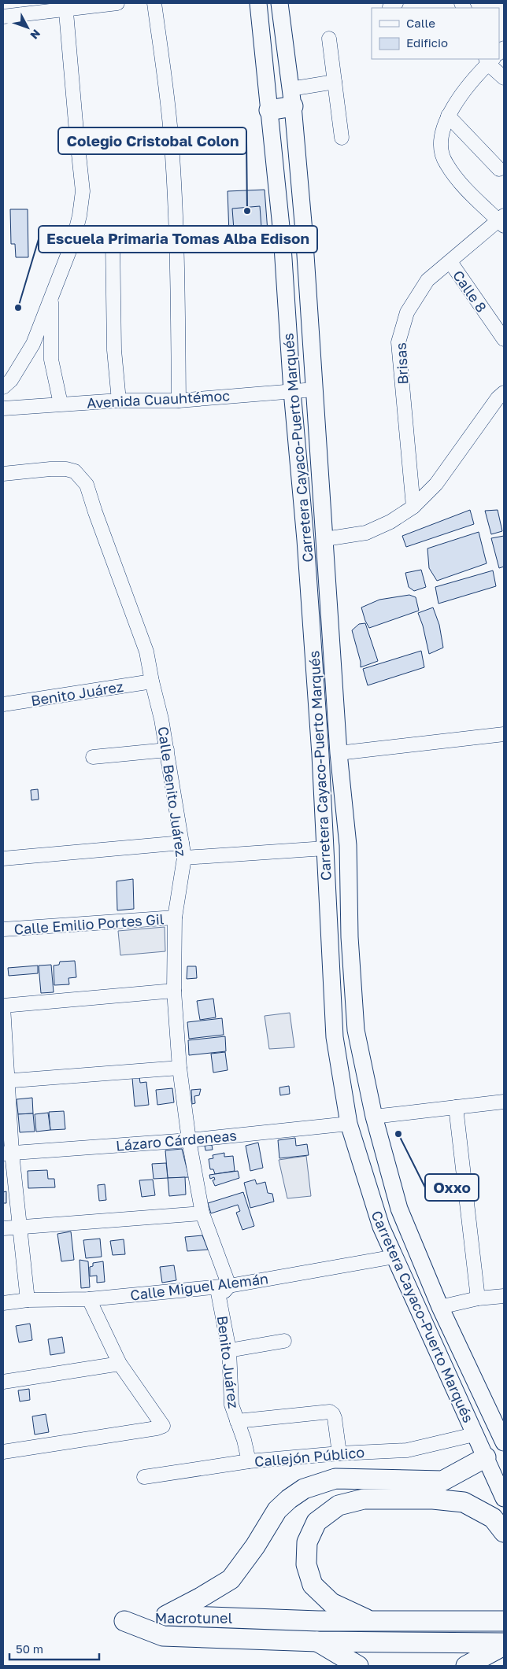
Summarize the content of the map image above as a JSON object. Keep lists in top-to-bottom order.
{
  "streets": {
    "highway": ["Macrotunel"],
    "main road": ["Carretera Cayaco-Puerto Marqués"],
    "street": [
      "Calle 8",
      "Brisas",
      "Avenida Cuauhtémoc",
      "Benito Juárez",
      "Calle Benito Juárez",
      "Calle Emilio Portes Gil",
      "Lázaro Cárdeneas",
      "Calle Miguel Alemán",
      "Callejón Público"
    ]
  },
  "crossings": [
    ["Calle 8", "Brisas"],
    ["Avenida Cuauhtémoc", "Carretera Cayaco-Puerto Marqués"],
    ["Carretera Cayaco-Puerto Marqués", "Lázaro Cárdeneas"],
    ["Carretera Cayaco-Puerto Marqués", "Calle Miguel Alemán"],
    ["Carretera Cayaco-Puerto Marqués", "Callejón Público"],
    ["Benito Juárez", "Calle Benito Juárez"],
    ["Benito Juárez", "Calle Miguel Alemán"],
    ["Benito Juárez", "Callejón Público"],
    ["Calle Benito Juárez", "Calle Emilio Portes Gil"],
    ["Calle Benito Juárez", "Lázaro Cárdeneas"],
    ["Calle Benito Juárez", "Calle Miguel Alemán"]
  ],
  "places": ["Colegio Cristobal Colon", "Escuela Primaria Tomas Alba Edison", "Oxxo"],
  "legend": ["Calle", "Edificio"],
  "scale_bar": "50 m",
  "north": "bottom right"
}
